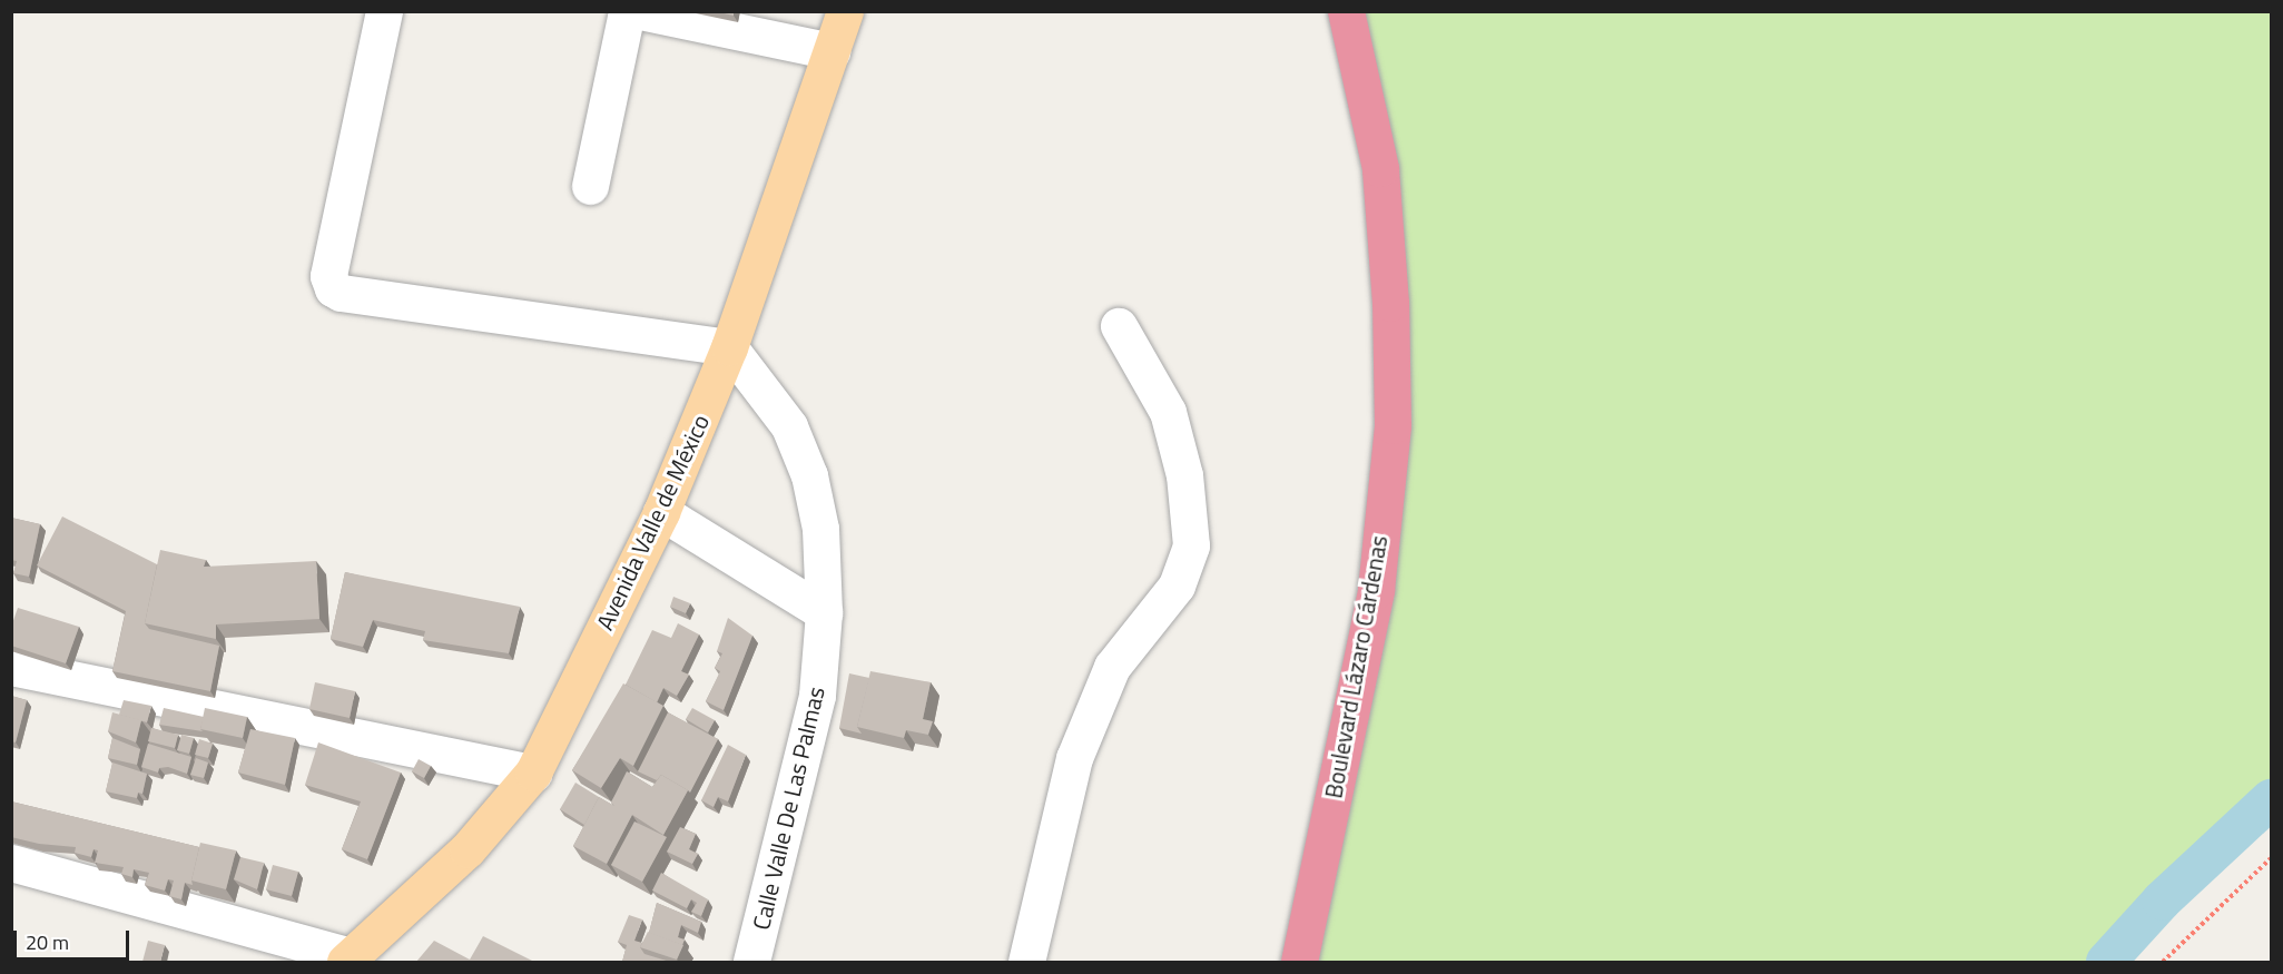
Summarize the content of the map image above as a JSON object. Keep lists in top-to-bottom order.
{
  "streets": {
    "highway": ["Boulevard Lázaro Cárdenas"],
    "main road": ["Avenida Valle de México"],
    "street": ["Calle Valle De Las Palmas"]
  },
  "crossings": [
    ["Avenida Valle de México", "Calle Valle De Las Palmas"]
  ],
  "scale_bar": "20 m"
}
